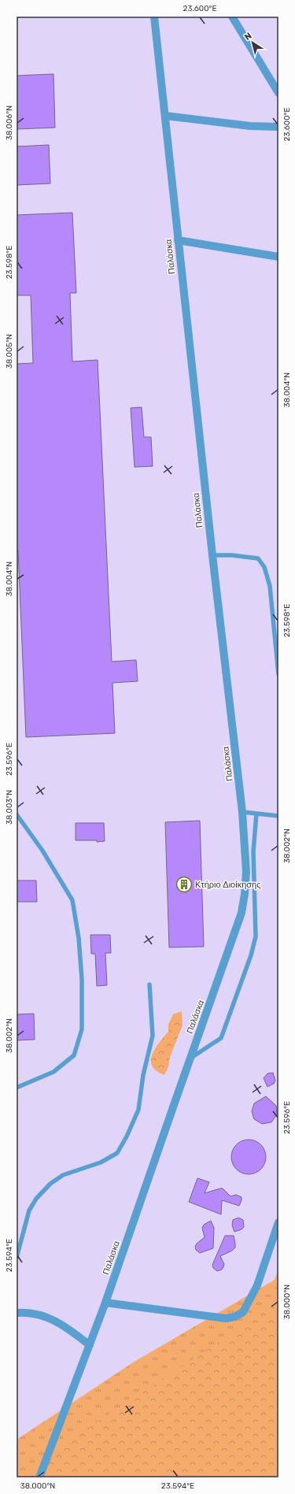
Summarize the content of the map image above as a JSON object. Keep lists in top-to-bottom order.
{
  "streets": {
    "street": ["Παλάσκα"]
  },
  "places": {
    "building": ["Κτήριο Διοίκησης"]
  },
  "north": "top left",
  "coordinates": [
    "23.600°E",
    "38.006°N",
    "23.598°E",
    "38.005°N",
    "38.004°N",
    "23.596°E",
    "38.003°N",
    "38.002°N",
    "23.594°E",
    "38.000°N"
  ]
}
